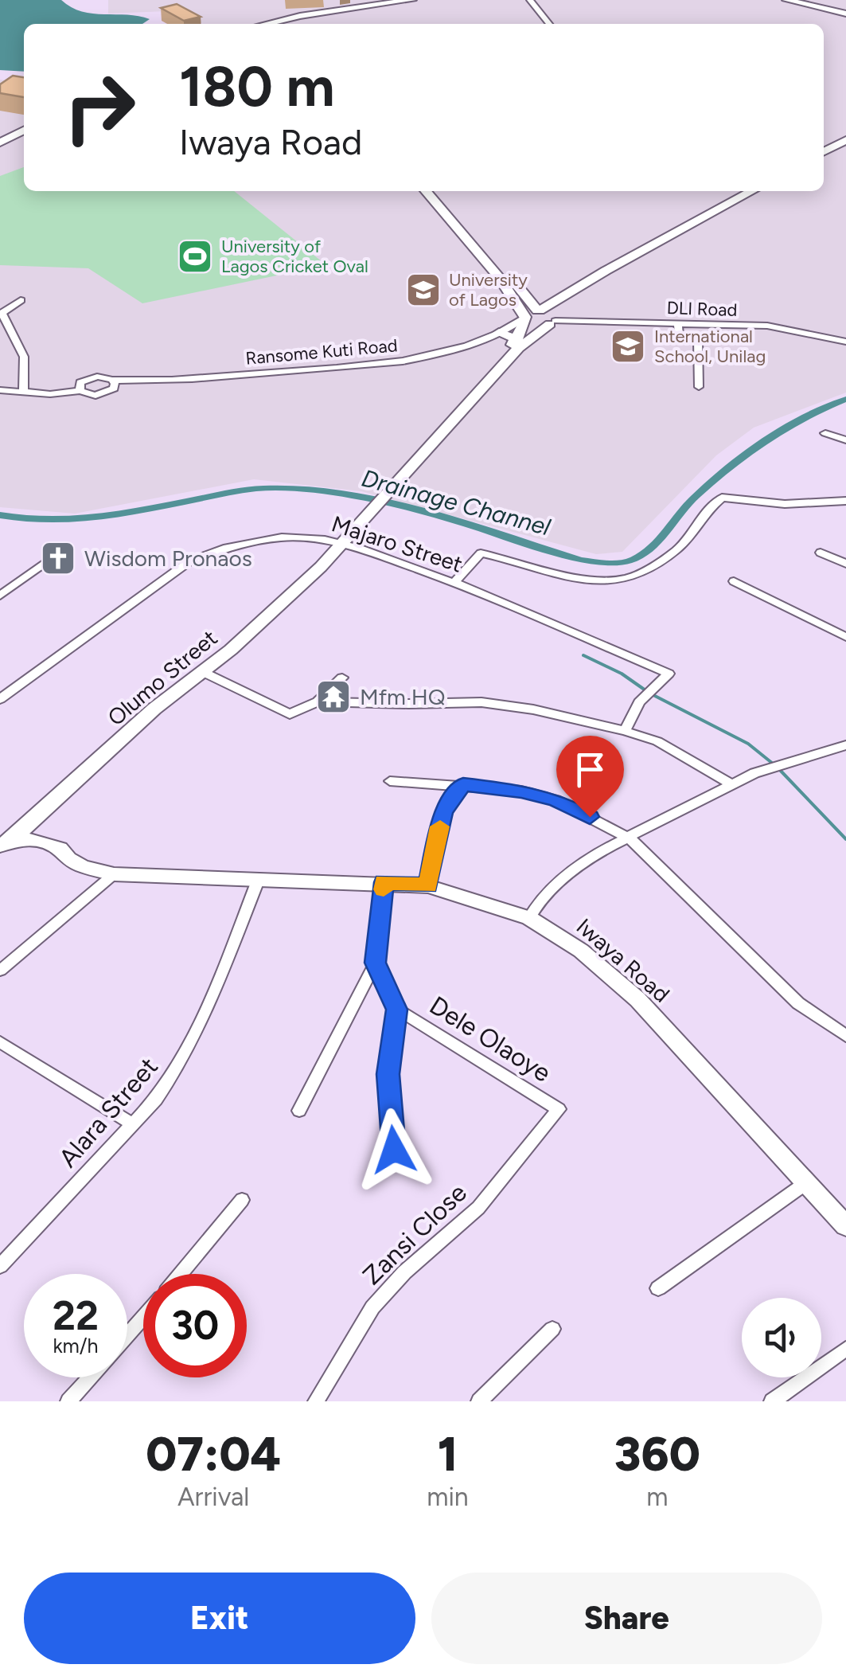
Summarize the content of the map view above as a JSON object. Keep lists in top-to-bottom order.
{
  "streets": {
    "street": [
      "DLI Road",
      "Ransome Kuti Road",
      "Majaro Street",
      "Olumo Street",
      "Iwaya Road",
      "Dele Olaoye",
      "Alara Street",
      "Zansi Close"
    ]
  },
  "crossings": [
    ["Majaro Street", "Olumo Street"],
    ["Olumo Street", "Iwaya Road"],
    ["Iwaya Road", "Alara Street"],
    ["Dele Olaoye", "Zansi Close"]
  ],
  "water": ["Drainage Channel"],
  "places": {
    "sports": ["University of Lagos Cricket Oval"],
    "school or university": ["University of Lagos", "International School, Unilag"],
    "church": ["Wisdom Pronaos"],
    "temple": ["Mfm HQ"]
  },
  "page": {
    "turn": ["180 m", "Iwaya Road"],
    "speed": "22 km/h",
    "limit": "30",
    "eta": [
      "07:04",
      "Arrival",
      "1",
      "min",
      "360",
      "m"
    ],
    "buttons": ["Exit", "Share"]
  }
}
